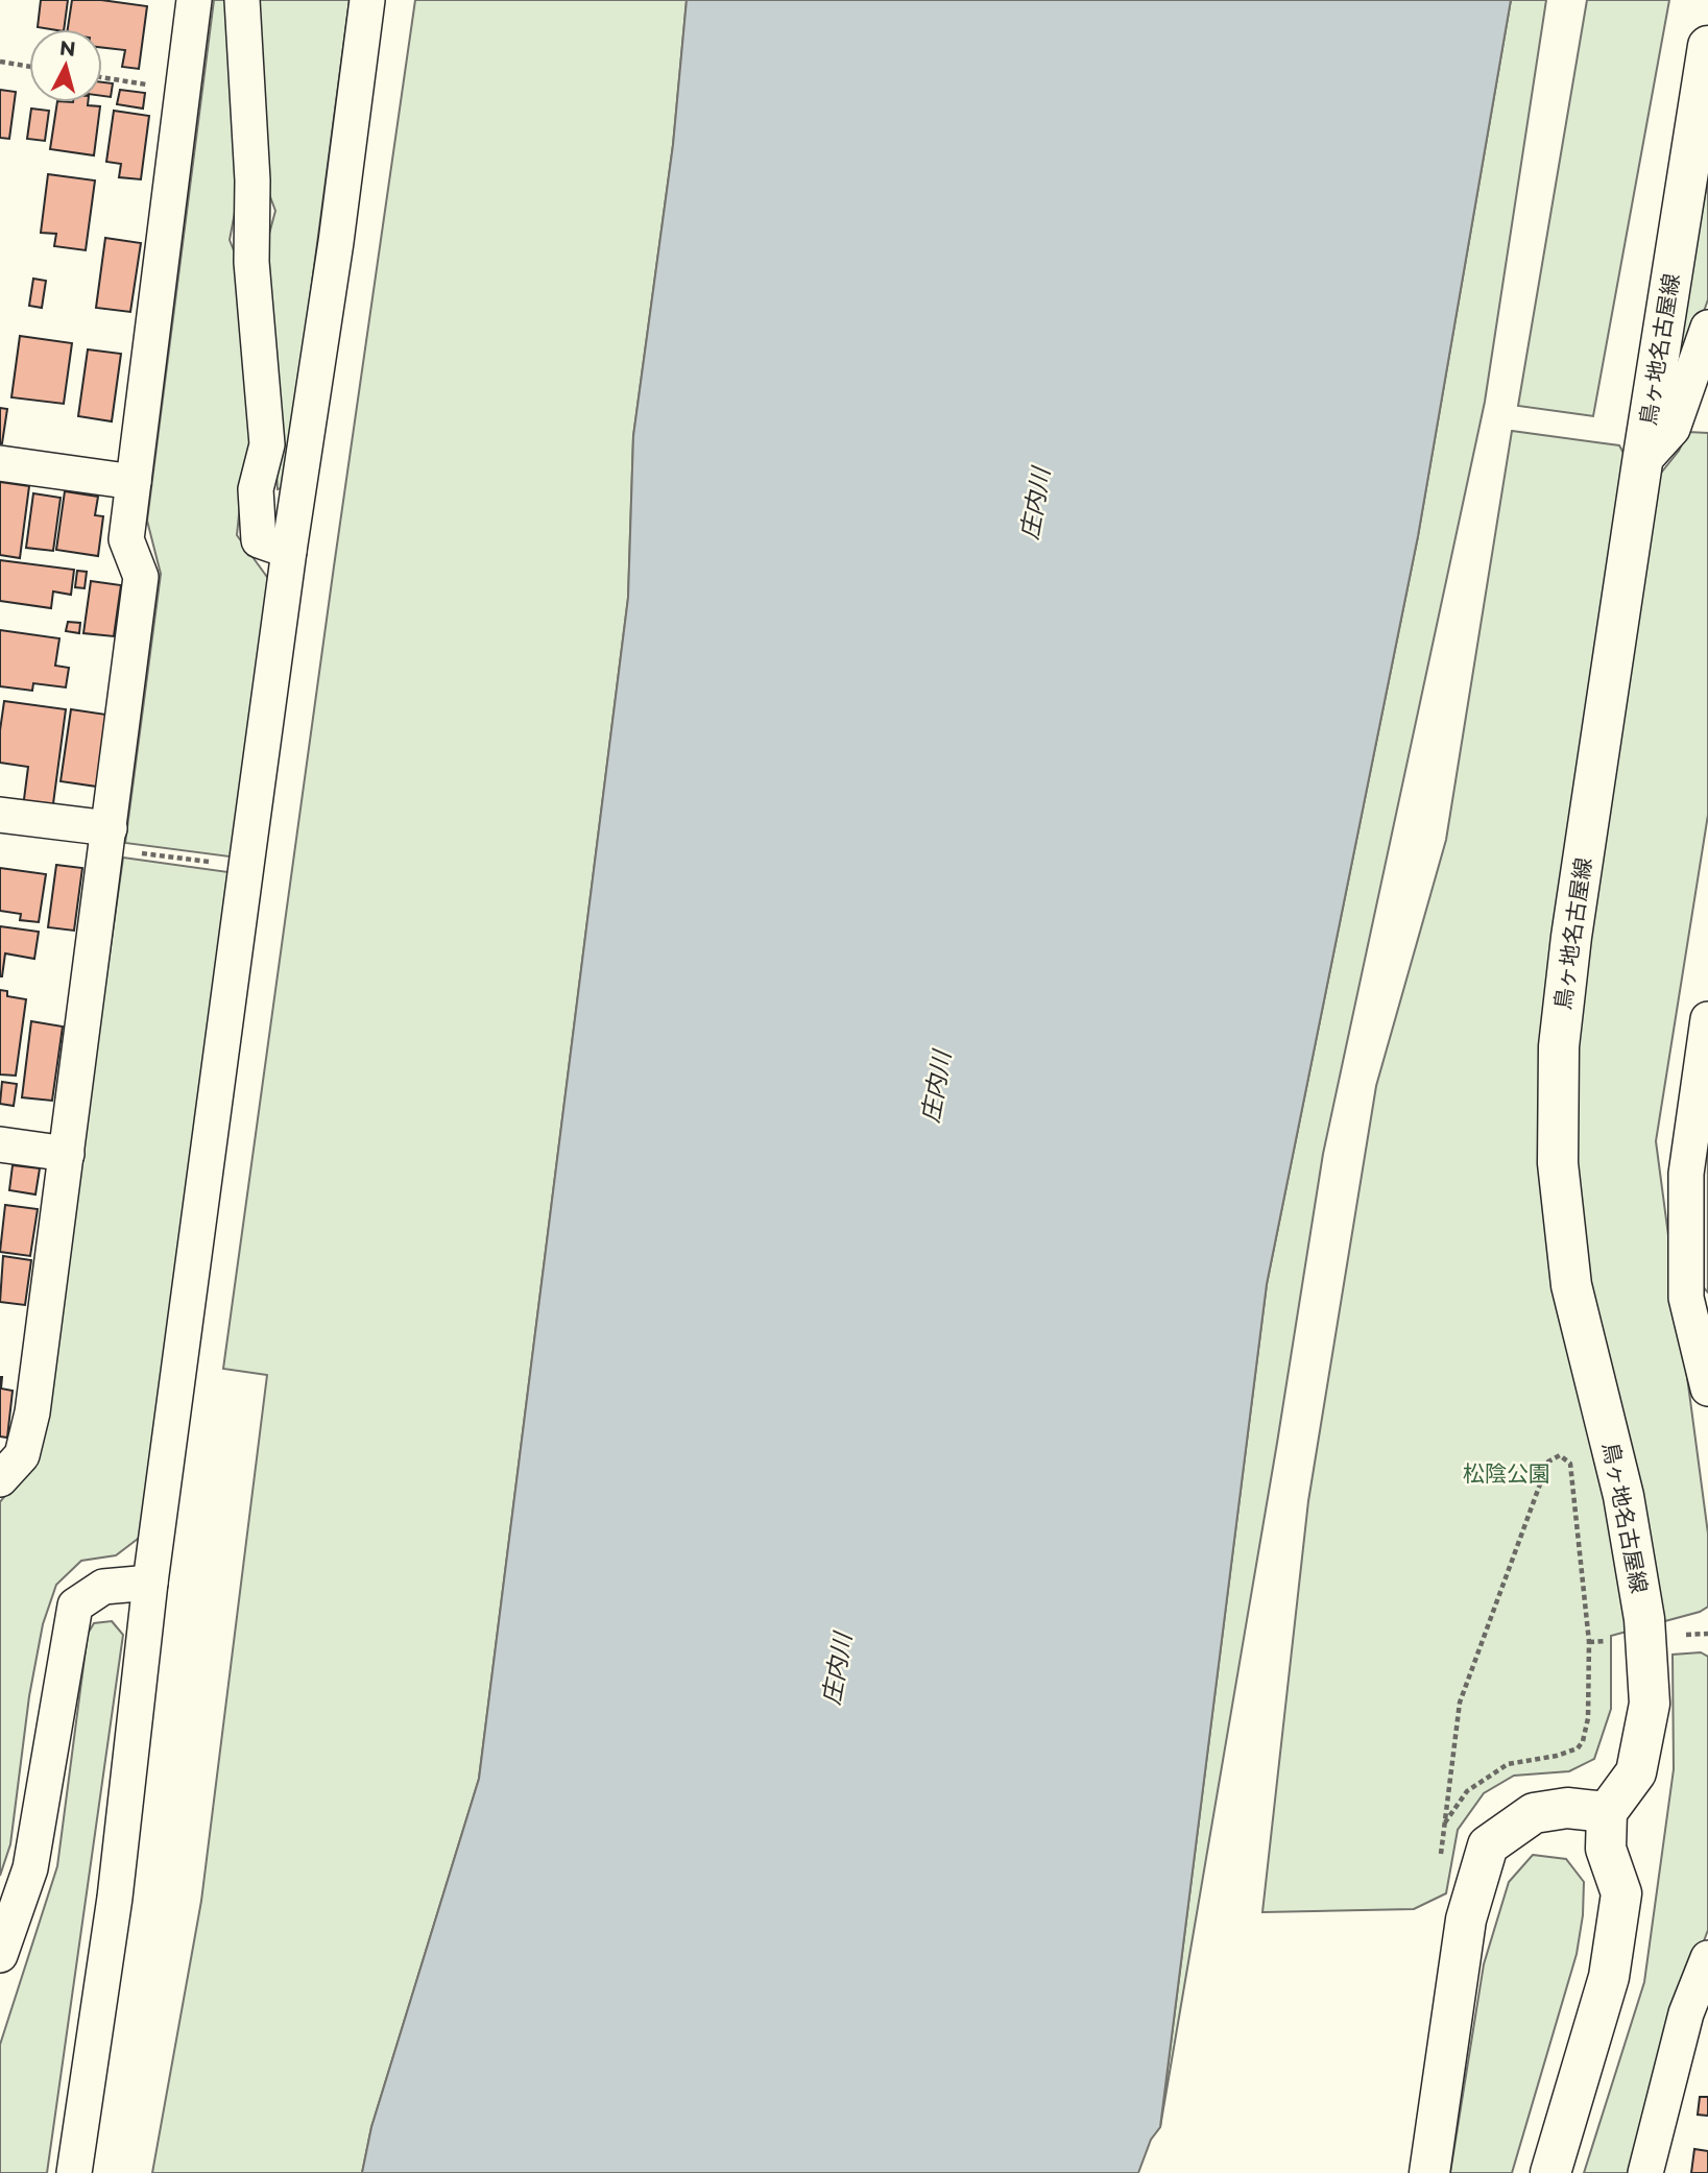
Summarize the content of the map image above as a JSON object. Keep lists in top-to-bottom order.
{
  "streets": {
    "main road": ["鳥ヶ地名古屋線"]
  },
  "water": ["庄内川"],
  "parks": ["松陰公園"],
  "north": "top"
}
